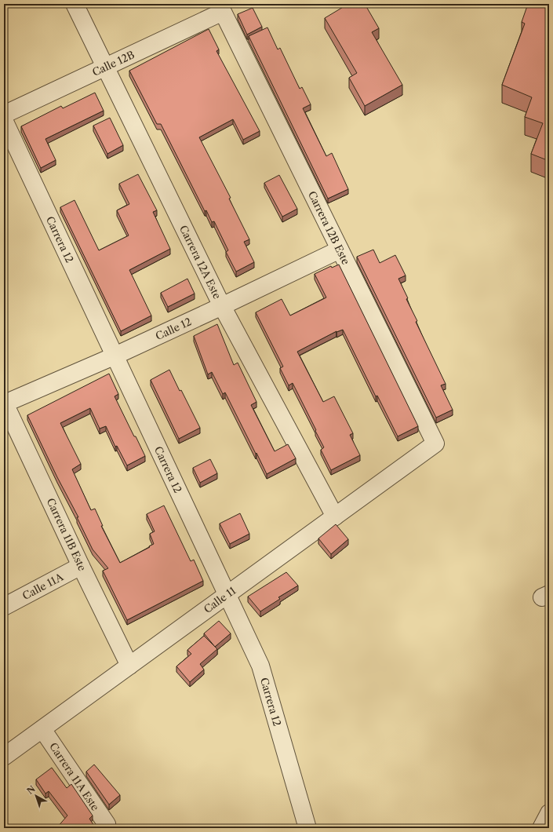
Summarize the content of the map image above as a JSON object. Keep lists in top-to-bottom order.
{
  "streets": {
    "street": [
      "Calle 12B",
      "Carrera 12B Este",
      "Carrera 12",
      "Carrera 12A Este",
      "Calle 12",
      "Carrera 11B Este",
      "Calle 11A",
      "Calle 11",
      "Carrera 11A Este"
    ]
  },
  "crossings": [
    ["Calle 12B", "Carrera 12B Este"],
    ["Calle 12B", "Carrera 12A Este"],
    ["Carrera 12B Este", "Calle 12"],
    ["Carrera 12B Este", "Calle 11"],
    ["Carrera 12", "Calle 12"],
    ["Carrera 12", "Calle 11"],
    ["Carrera 12A Este", "Calle 12"],
    ["Carrera 12A Este", "Calle 11"],
    ["Calle 12", "Carrera 11B Este"],
    ["Carrera 11B Este", "Calle 11A"],
    ["Carrera 11B Este", "Calle 11"],
    ["Calle 11", "Carrera 11A Este"]
  ],
  "north": "top left"
}
